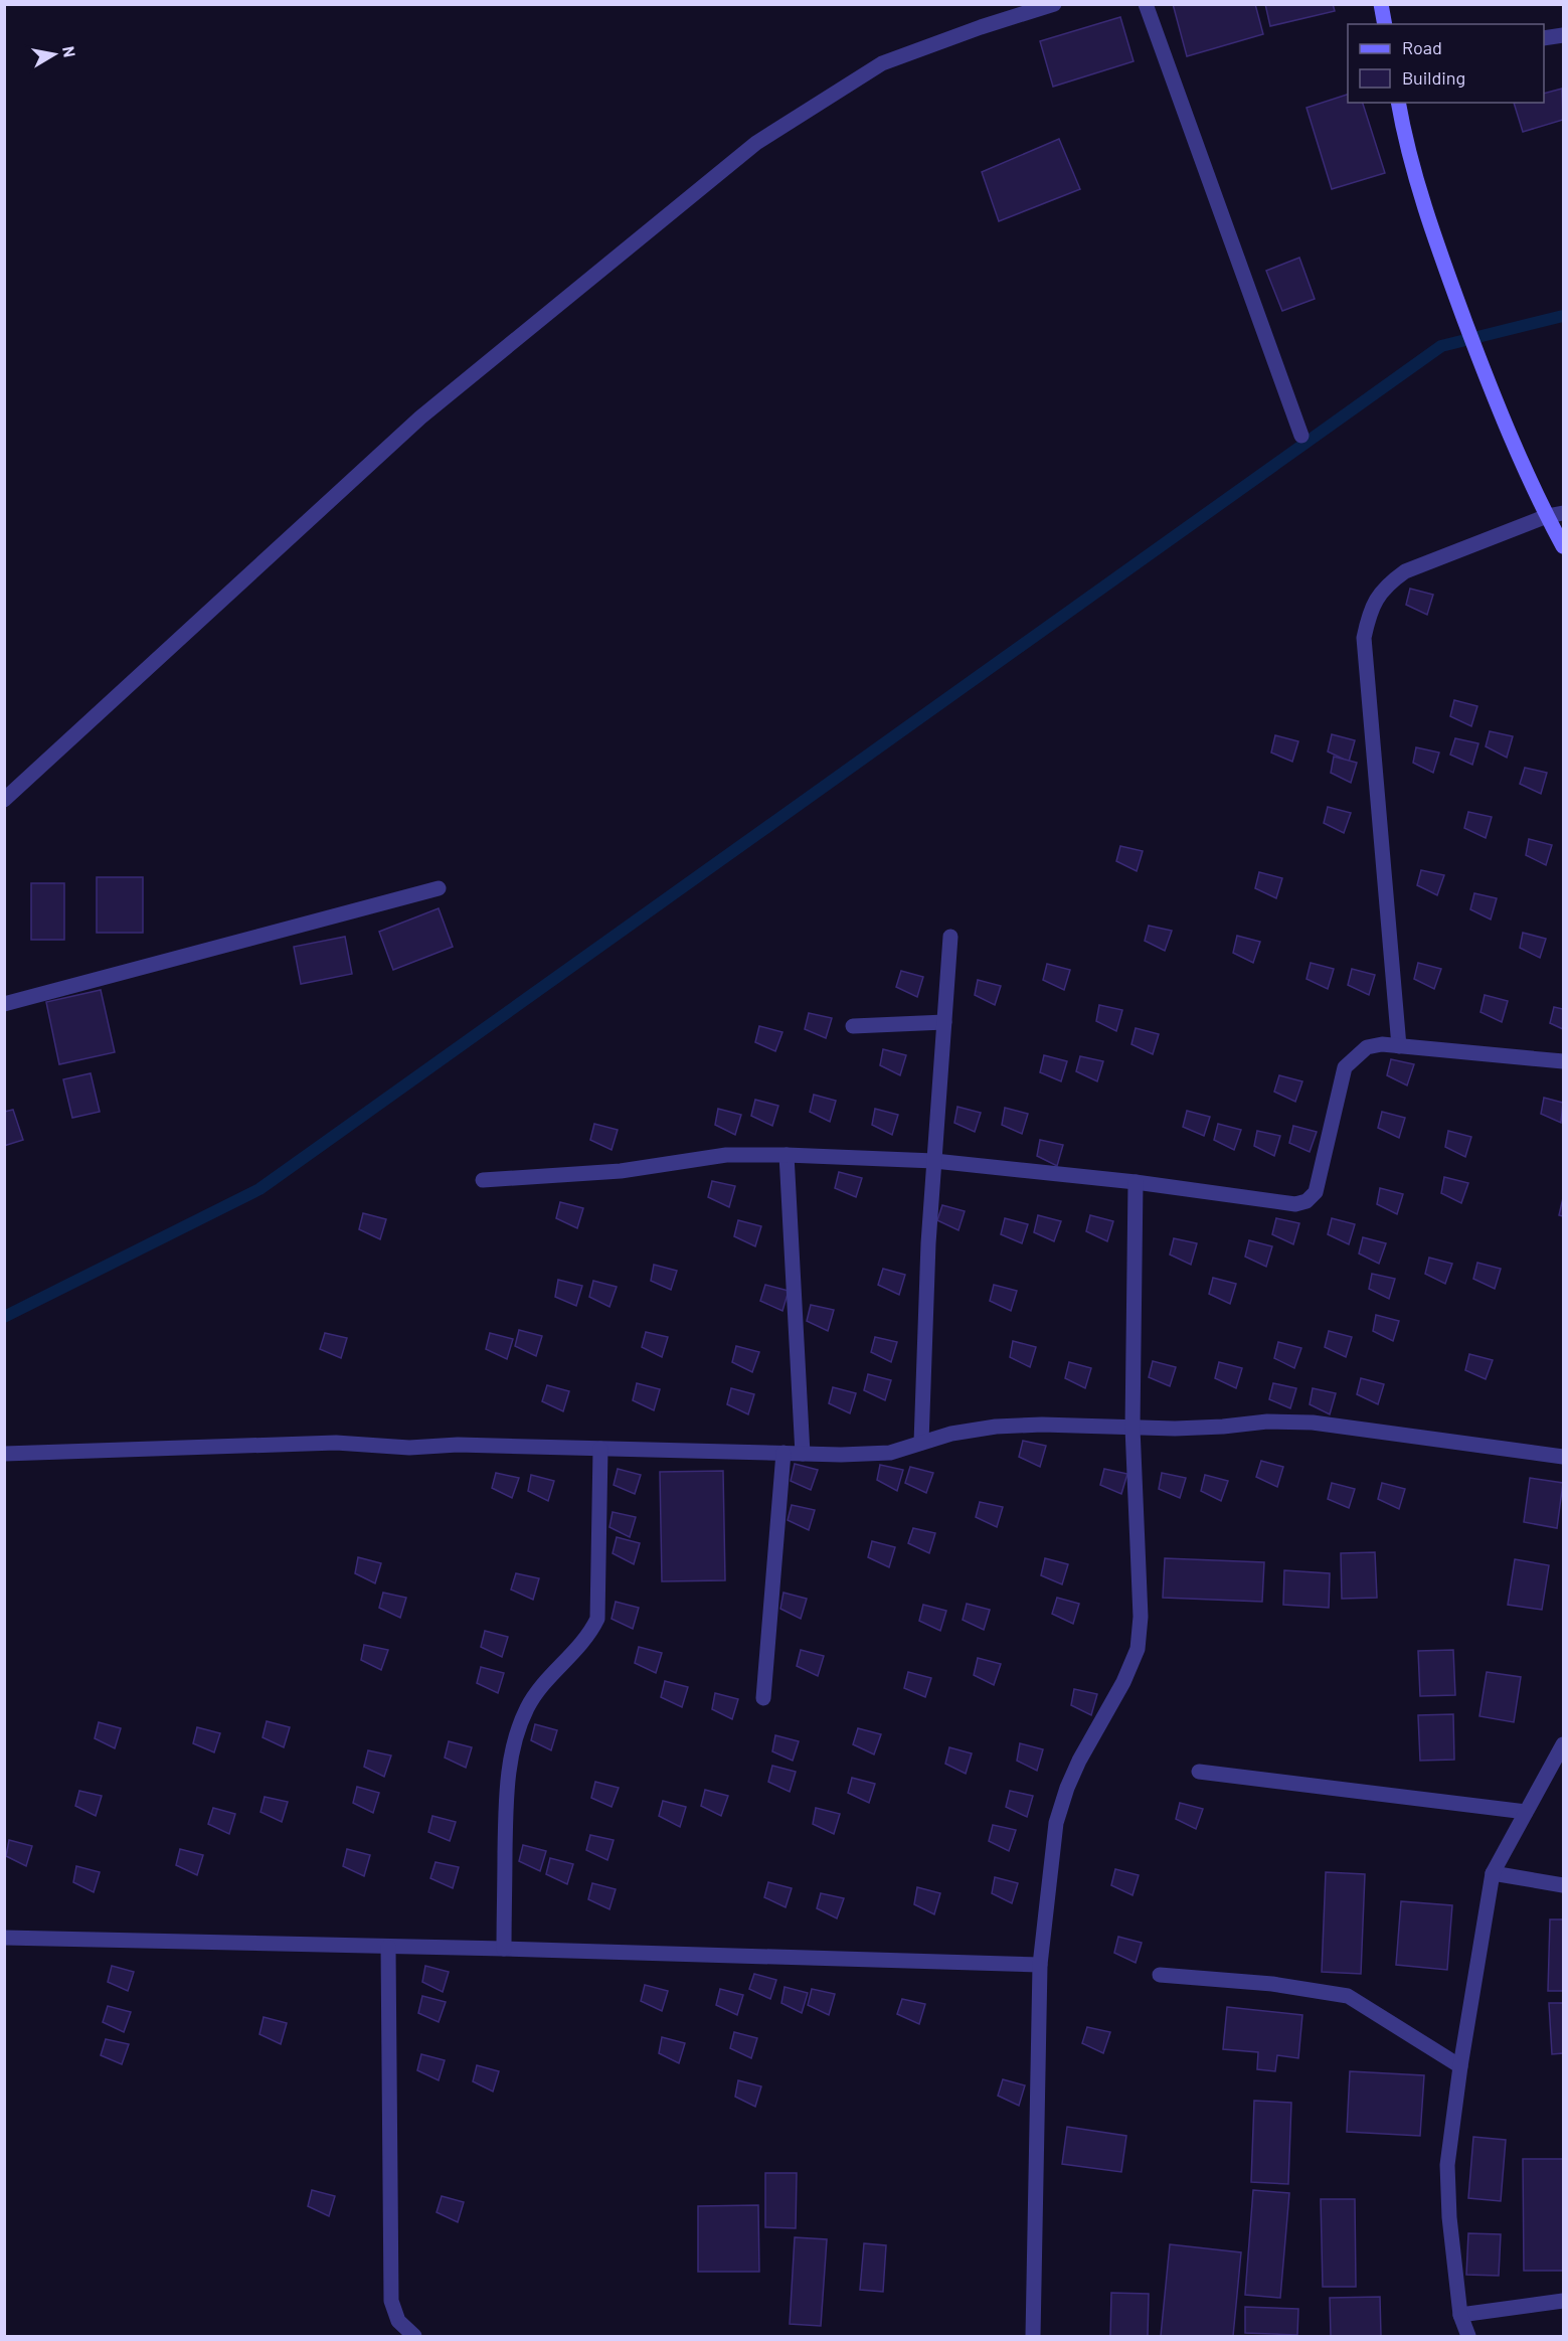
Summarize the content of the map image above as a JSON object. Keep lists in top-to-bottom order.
{
  "legend": ["Road", "Building"],
  "north": "right"
}
